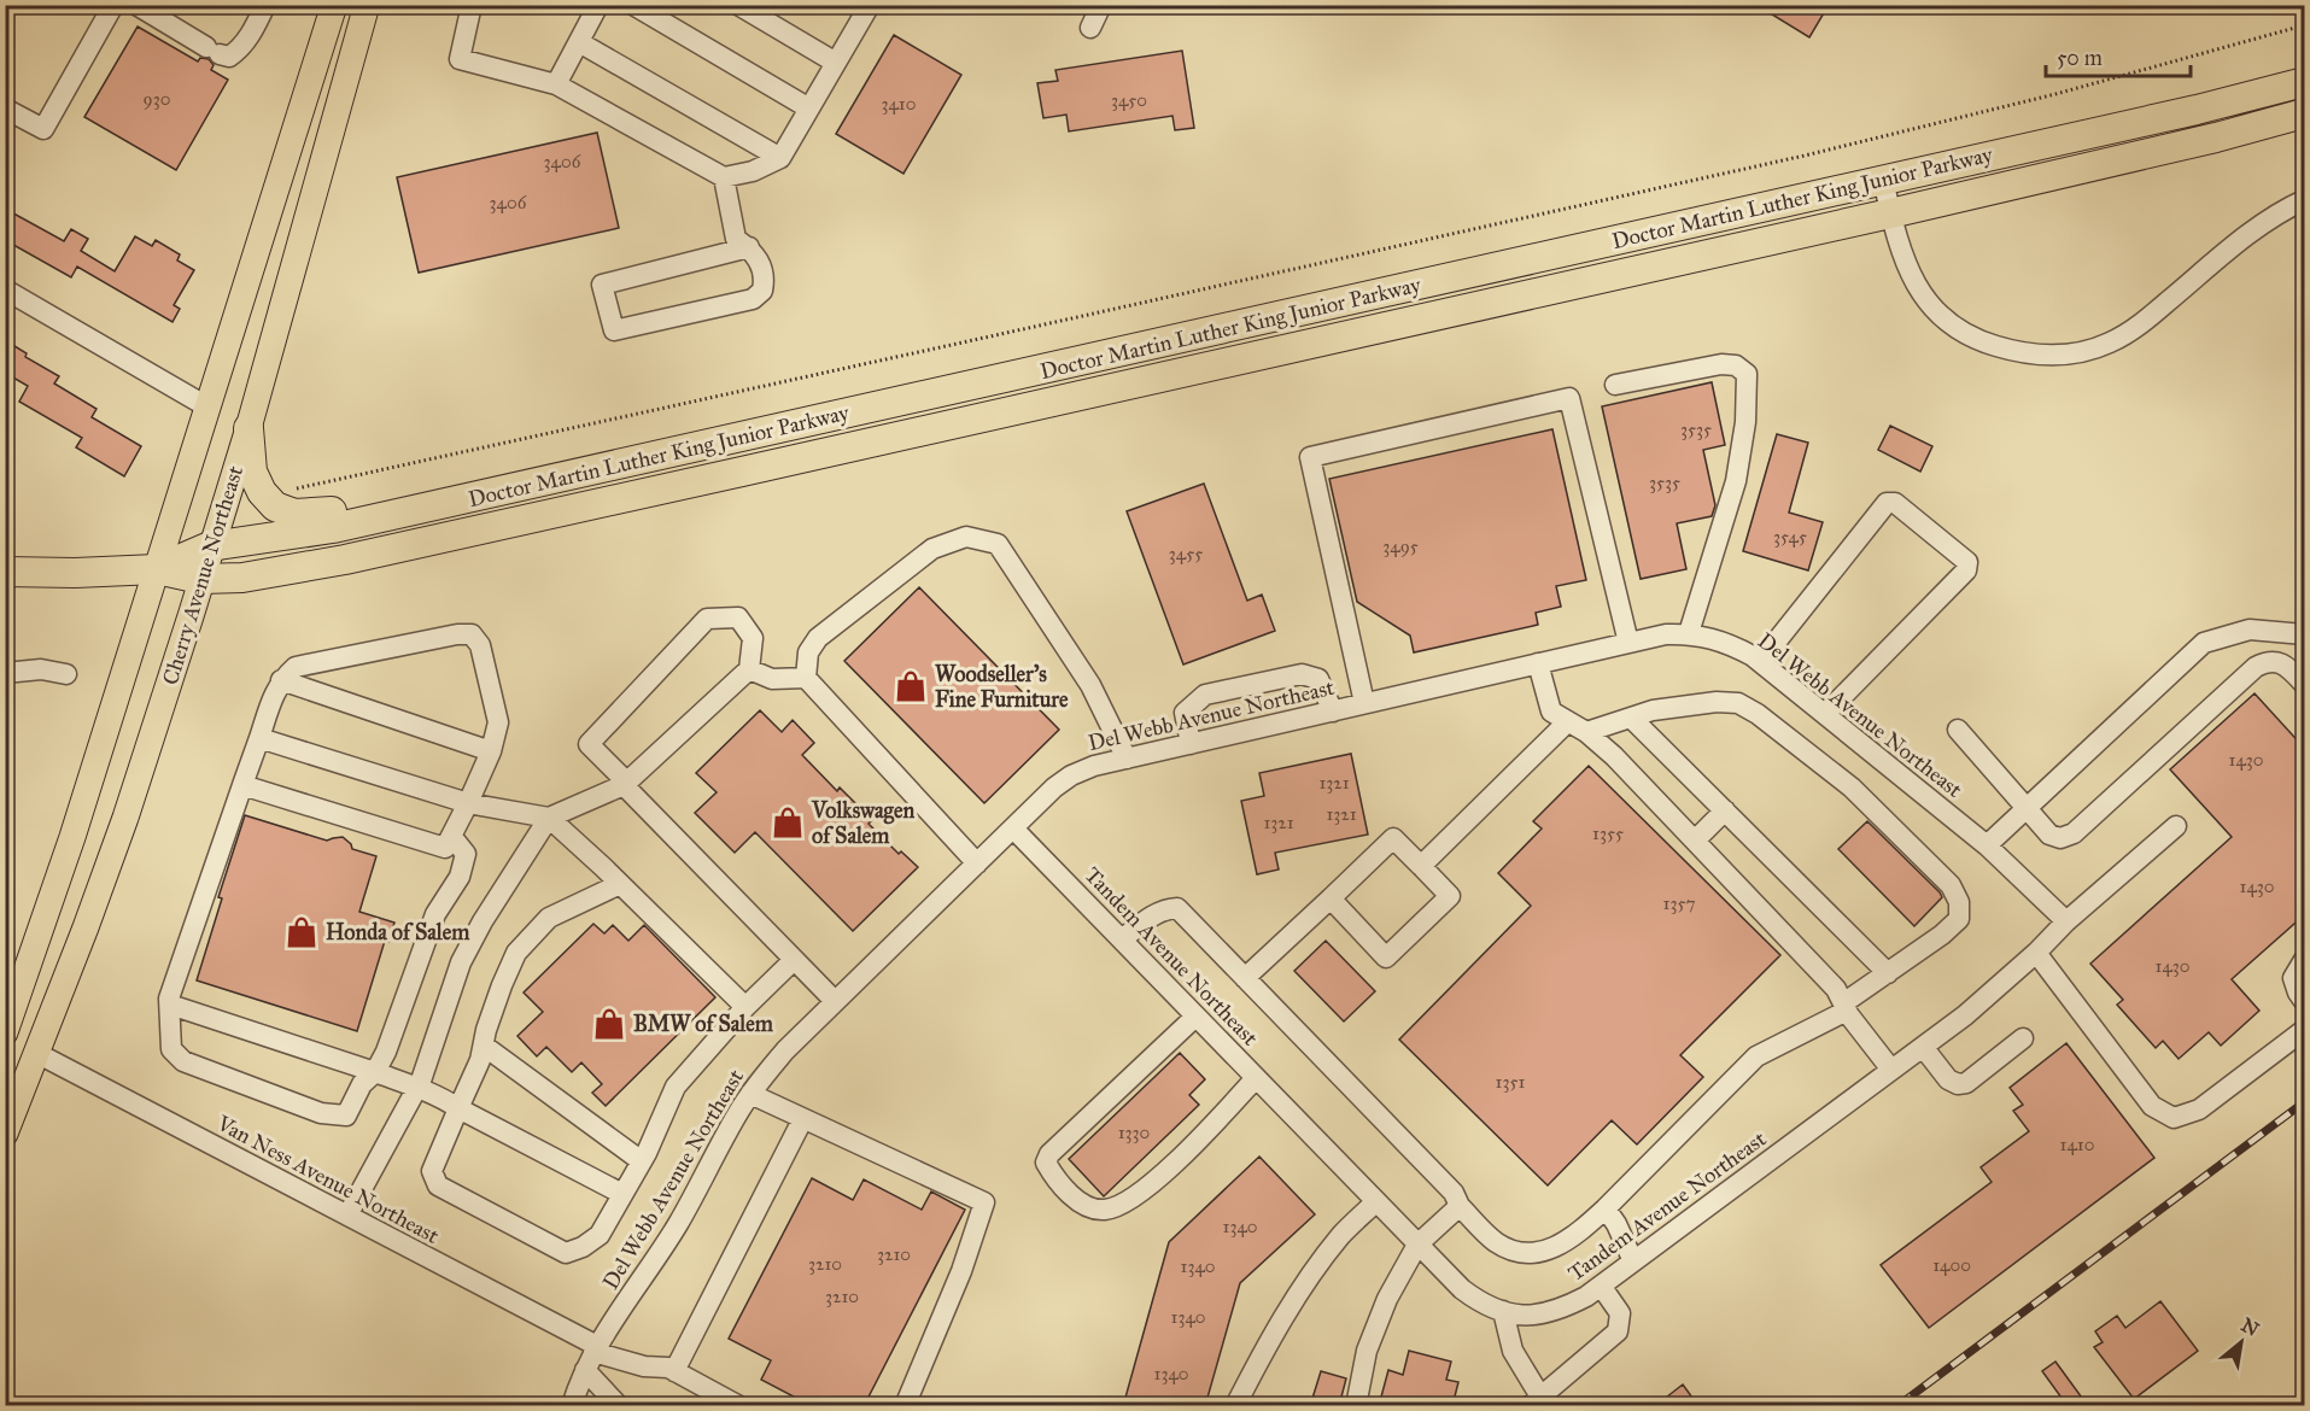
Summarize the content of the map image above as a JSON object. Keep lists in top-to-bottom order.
{
  "streets": {
    "highway": ["Doctor Martin Luther King Junior Parkway"],
    "main road": ["Cherry Avenue Northeast"],
    "street": ["Del Webb Avenue Northeast", "Tandem Avenue Northeast", "Van Ness Avenue Northeast"]
  },
  "crossings": [
    ["Doctor Martin Luther King Junior Parkway", "Cherry Avenue Northeast"],
    ["Cherry Avenue Northeast", "Van Ness Avenue Northeast"],
    ["Del Webb Avenue Northeast", "Tandem Avenue Northeast"],
    ["Del Webb Avenue Northeast", "Van Ness Avenue Northeast"]
  ],
  "places": {
    "shop": [
      "Woodseller's Fine Furniture",
      "Volkswagen of Salem",
      "Honda of Salem",
      "BMW of Salem"
    ]
  },
  "house_numbers": [
    "930",
    "3450",
    "3410",
    "3406",
    "3406",
    "3535",
    "3535",
    "3545",
    "3495",
    "3455",
    "1430",
    "1321",
    "1321",
    "1321",
    "1355",
    "1430",
    "1357",
    "1430",
    "1351",
    "1330",
    "1410",
    "1340",
    "3210",
    "3210",
    "1400",
    "1340",
    "3210",
    "1340",
    "1340"
  ],
  "scale_bar": "50 m",
  "north": "top right"
}
